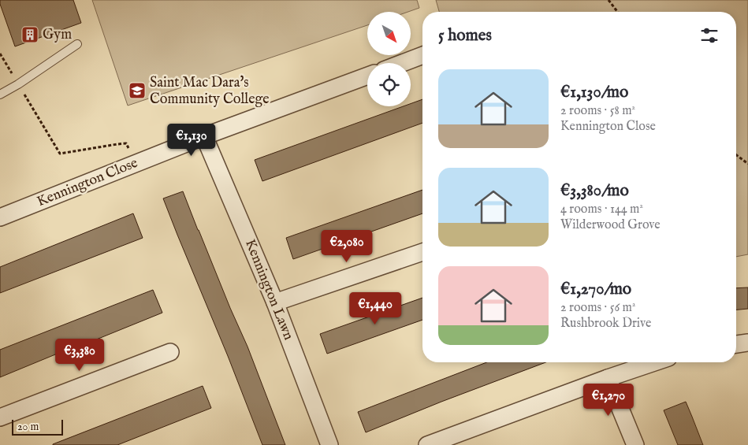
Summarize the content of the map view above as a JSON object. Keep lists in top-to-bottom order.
{
  "streets": {
    "street": ["Kennington Close", "Kennington Lawn"]
  },
  "crossings": [
    ["Kennington Close", "Kennington Lawn"]
  ],
  "places": {
    "building": ["Gym"],
    "school or university": ["Saint Mac Dara's Community College"]
  },
  "scale_bar": "20 m",
  "north": "bottom right",
  "page": {
    "heading": "5 homes",
    "list": [
      {
        "name": "€1,130/mo",
        "note": "2 rooms · 58 m² · Kennington Close"
      },
      {
        "name": "€3,380/mo",
        "note": "4 rooms · 144 m² · Wilderwood Grove"
      },
      {
        "name": "€1,270/mo",
        "note": "2 rooms · 56 m² · Rushbrook Drive"
      }
    ],
    "price": [
      "€1,130",
      "€2,080",
      "€1,440",
      "€3,380",
      "€1,270"
    ],
    "scale": "20 m"
  }
}
